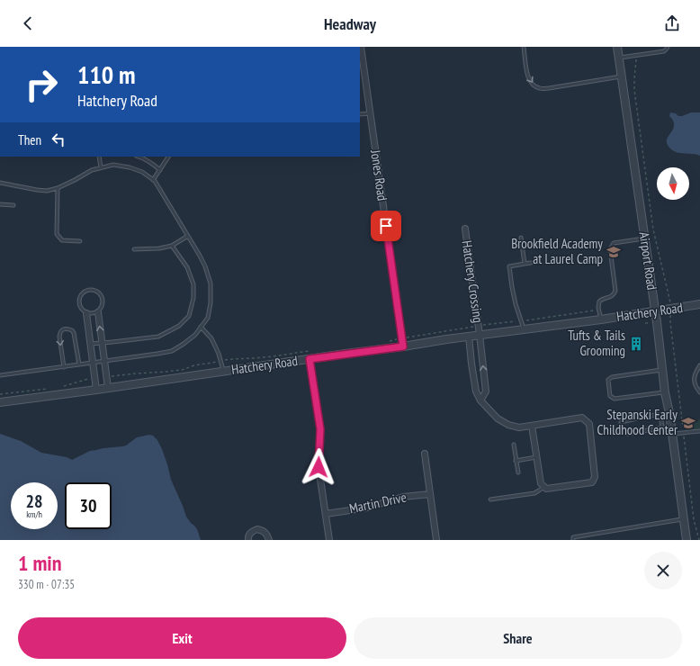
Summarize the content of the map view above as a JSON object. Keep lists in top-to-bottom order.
{
  "streets": {
    "street": [
      "Jones Road",
      "Airport Road",
      "Hatchery Crossing",
      "Hatchery Road",
      "Martin Drive"
    ]
  },
  "crossings": [
    ["Jones Road", "Hatchery Road"],
    ["Airport Road", "Hatchery Road"],
    ["Hatchery Crossing", "Hatchery Road"]
  ],
  "places": {
    "school or university": ["Brookfield Academy at Laurel Camp", "Stepanski Early Childhood Center"],
    "building": ["Tufts & Tails Grooming"]
  },
  "north": "bottom",
  "page": {
    "header": "Headway",
    "turn": ["110 m", "Hatchery Road"],
    "then": "Then",
    "speed": "28 km/h",
    "limit": "30",
    "heading": ["1 min", "330 m · 07:35"],
    "buttons": ["Exit", "Share"]
  }
}
